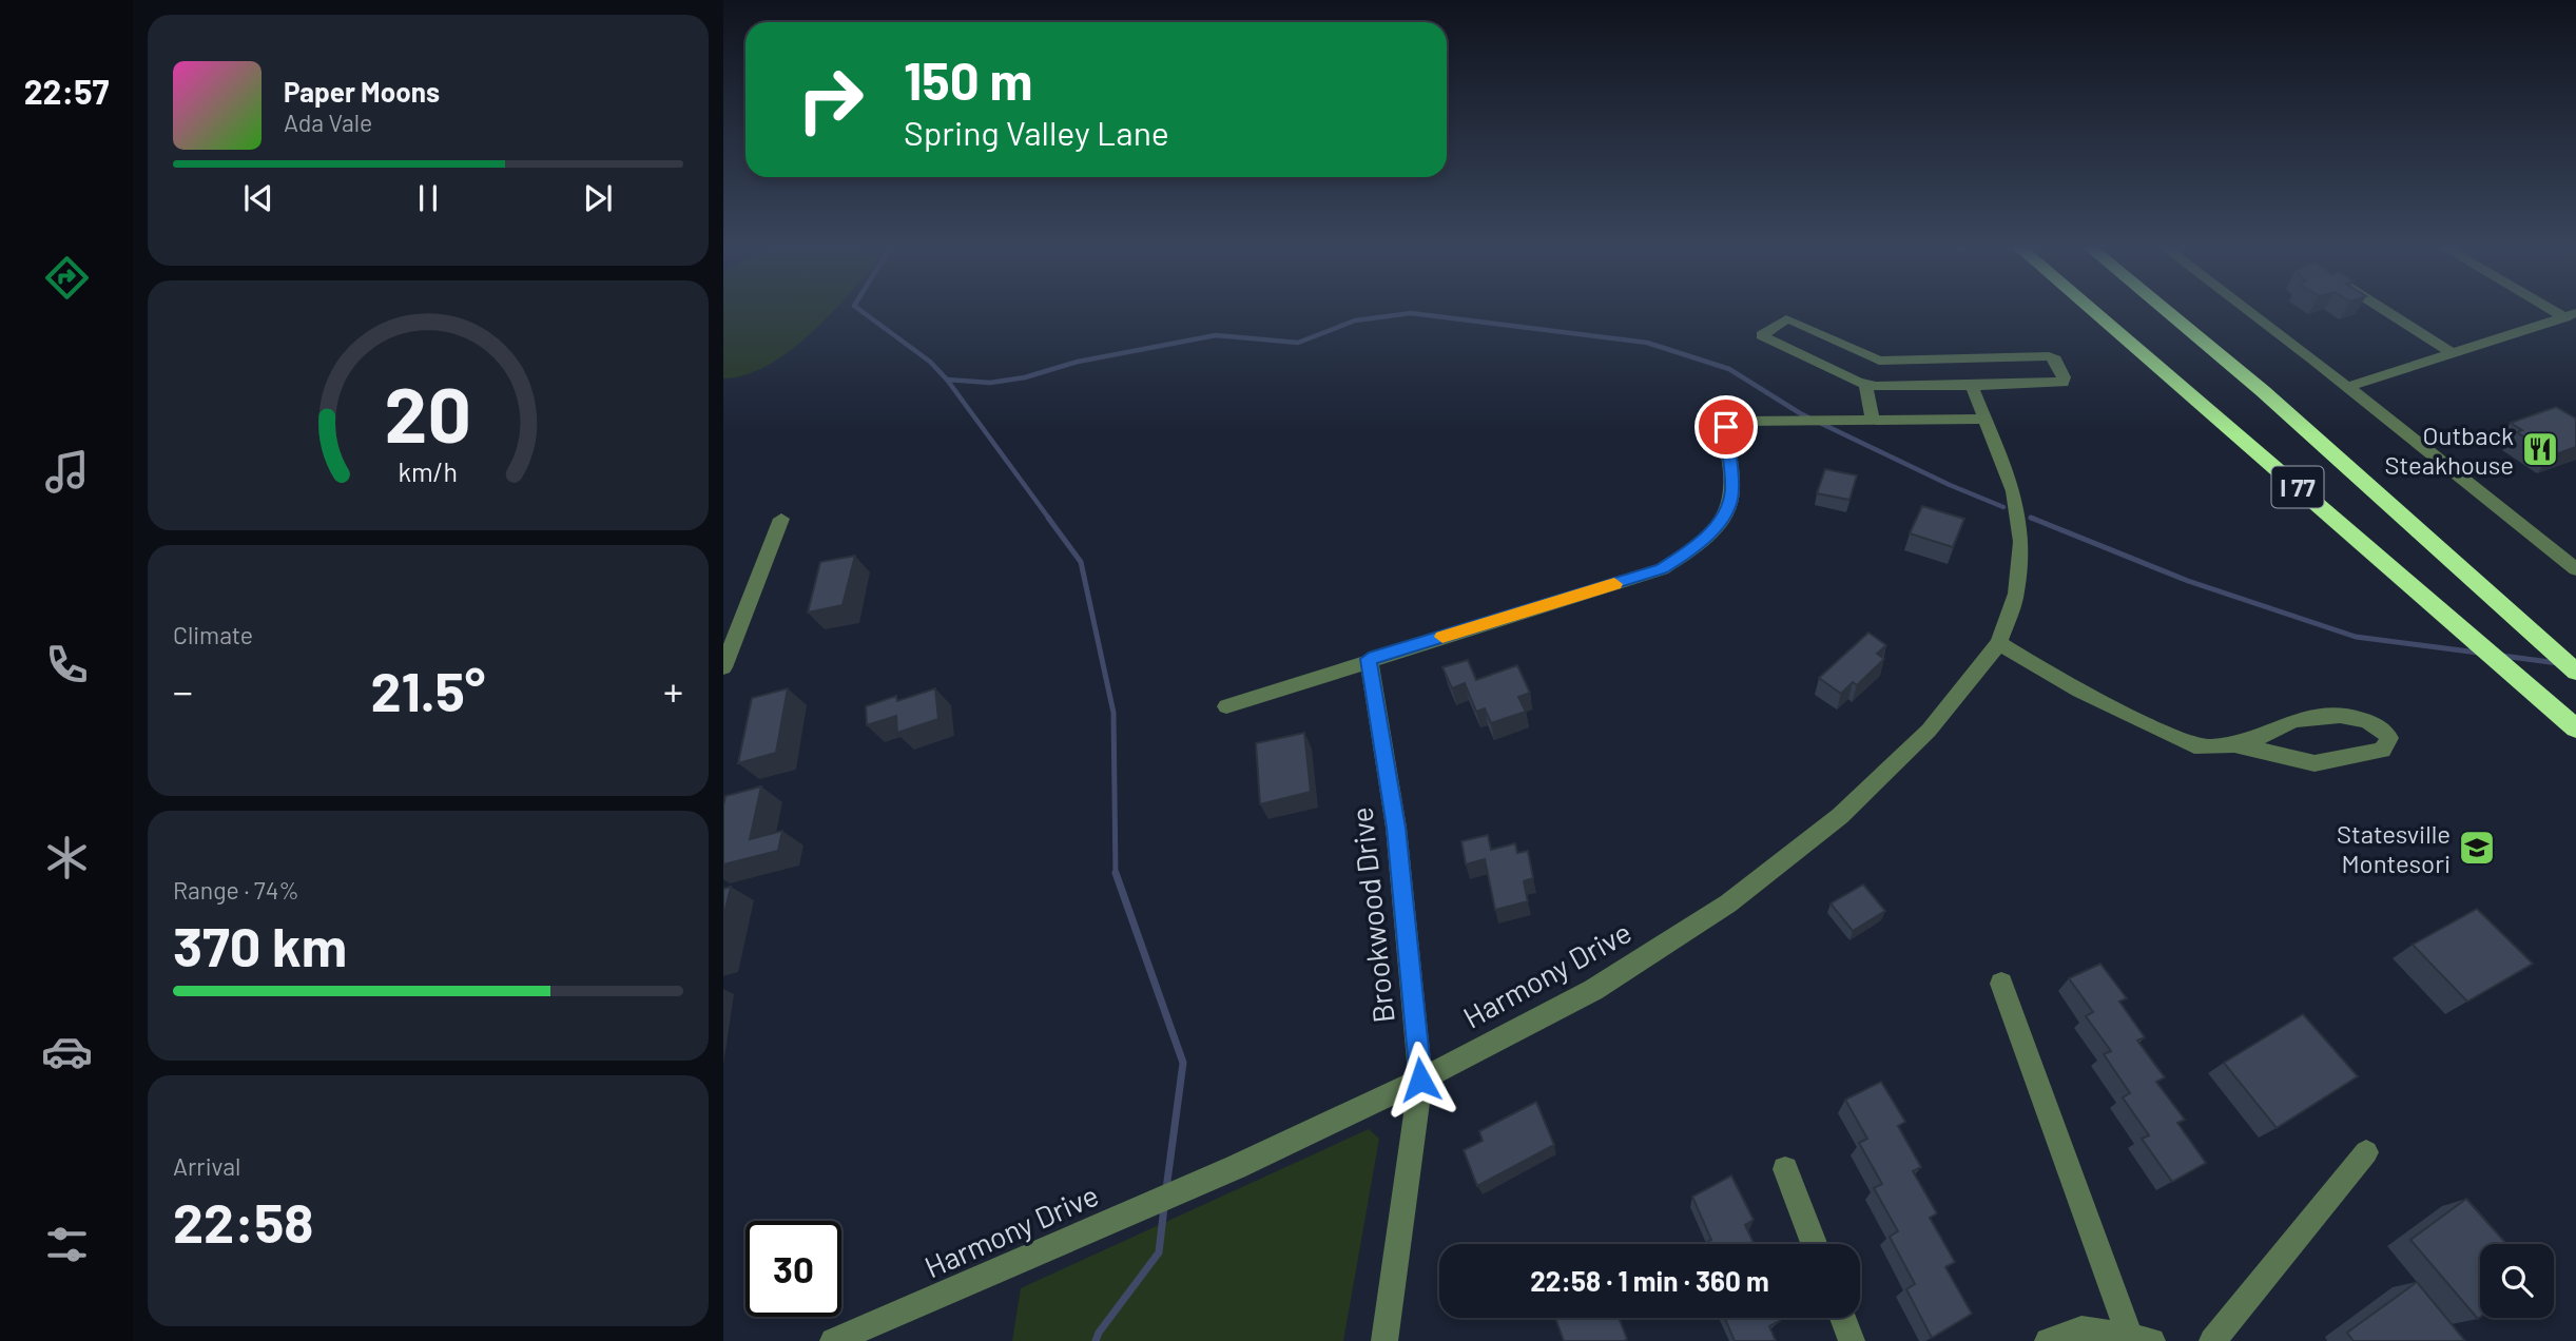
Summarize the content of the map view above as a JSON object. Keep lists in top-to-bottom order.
{
  "streets": {
    "highway": ["I 77"],
    "street": ["Brookwood Drive", "Harmony Drive"]
  },
  "crossings": [
    ["Brookwood Drive", "Harmony Drive"]
  ],
  "places": {
    "restaurant": ["Outback Steakhouse"],
    "school or university": ["Statesville Montesori"]
  },
  "page": {
    "tabs": "22:57",
    "turn": ["150 m", "Spring Valley Lane"],
    "song": ["Paper Moons", "Ada Vale"],
    "tile": [
      "Climate",
      ["Range · 74%", "370 km"],
      ["Arrival", "22:58"]
    ],
    "heat": ["−", "21.5°", "+"],
    "limit": "30",
    "trip": "22:58 · 1 min · 360 m",
    "gauge": ["20", "km/h"]
  }
}
